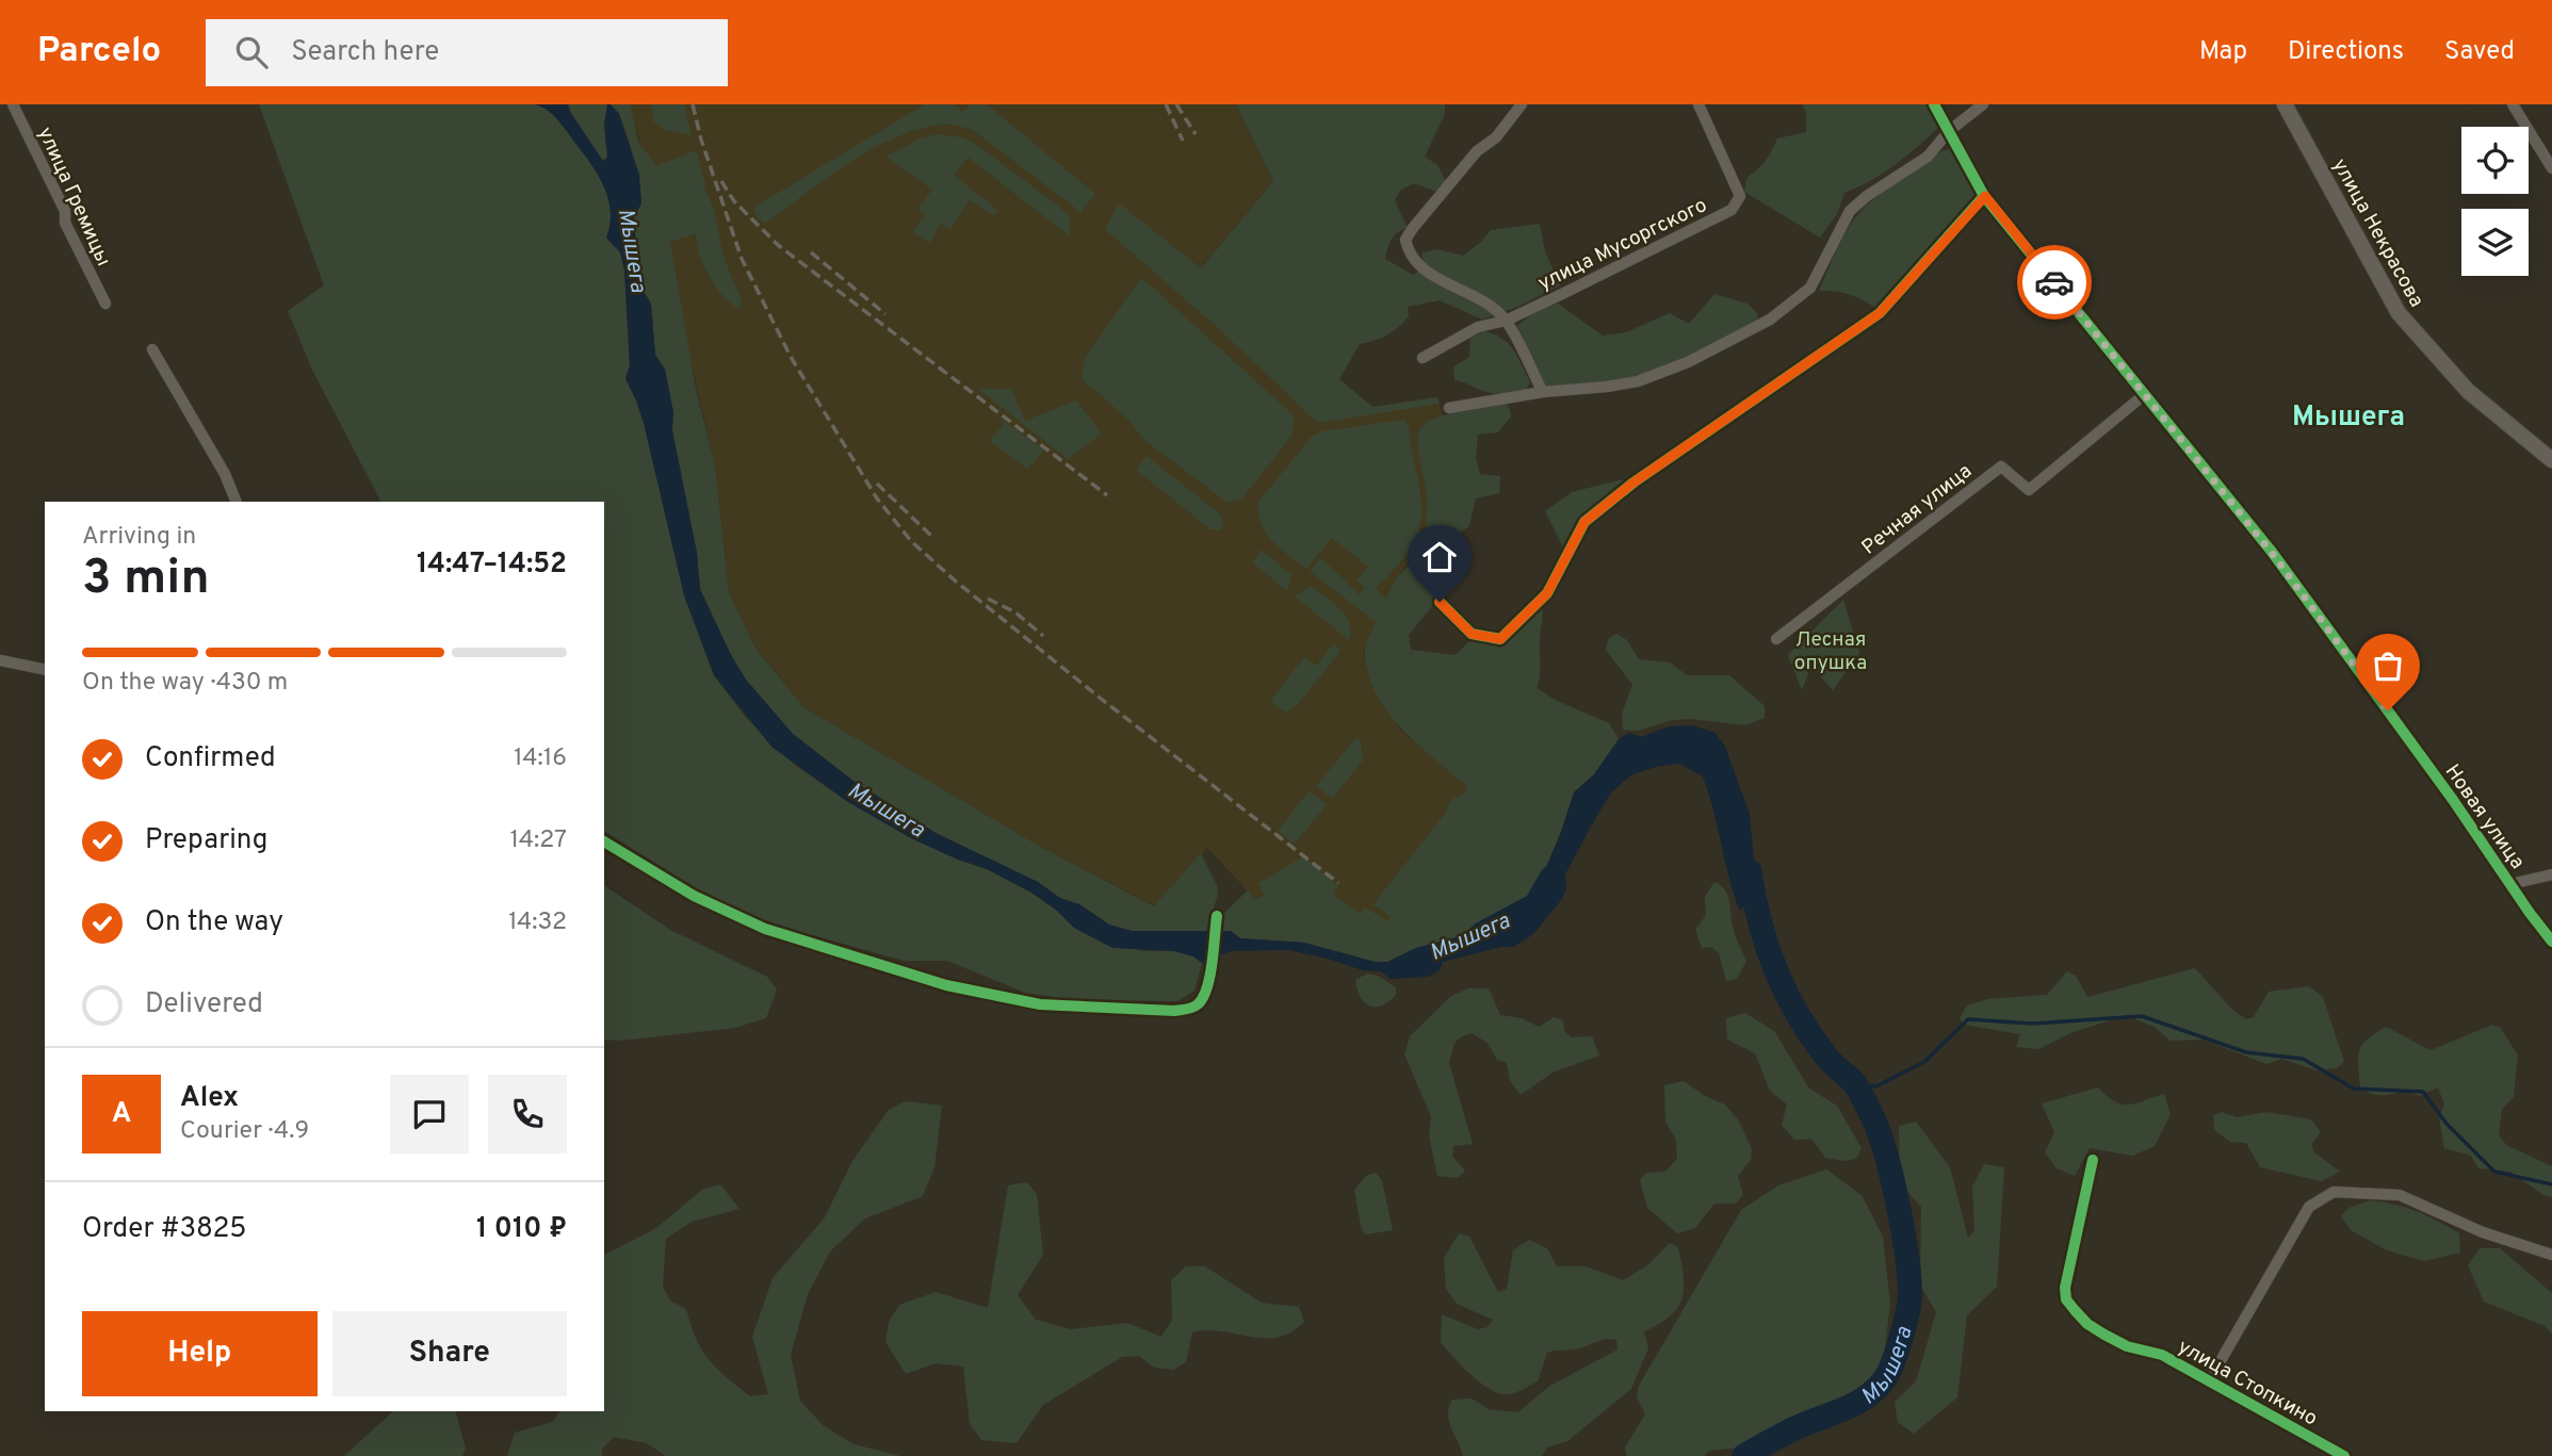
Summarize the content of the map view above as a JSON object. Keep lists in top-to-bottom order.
{
  "streets": {
    "main road": ["улица Некрасова"],
    "street": [
      "улица Гремицы",
      "улица Мусоргского",
      "Речная улица",
      "Новая улица",
      "улица Стопкино"
    ]
  },
  "crossings": [
    ["Речная улица", "Новая улица"]
  ],
  "districts": ["Мышега"],
  "water": ["Мышега"],
  "parks": ["Лесная опушка"],
  "page": {
    "header": "Parcelo",
    "search": "Search here",
    "nav": ["Map", "Directions", "Saved"],
    "heading": ["3 min", "Arriving in", "14:47–14:52"],
    "panel": [
      "Alex",
      "Courier · 4.9",
      "Order #3825",
      "1 010 ₽"
    ],
    "bar": "On the way · 430 m",
    "list": [
      ["Confirmed", "14:16"],
      ["Preparing", "14:27"],
      ["On the way", "14:32"],
      "Delivered"
    ],
    "round": "A",
    "buttons": ["Help", "Share"]
  }
}
